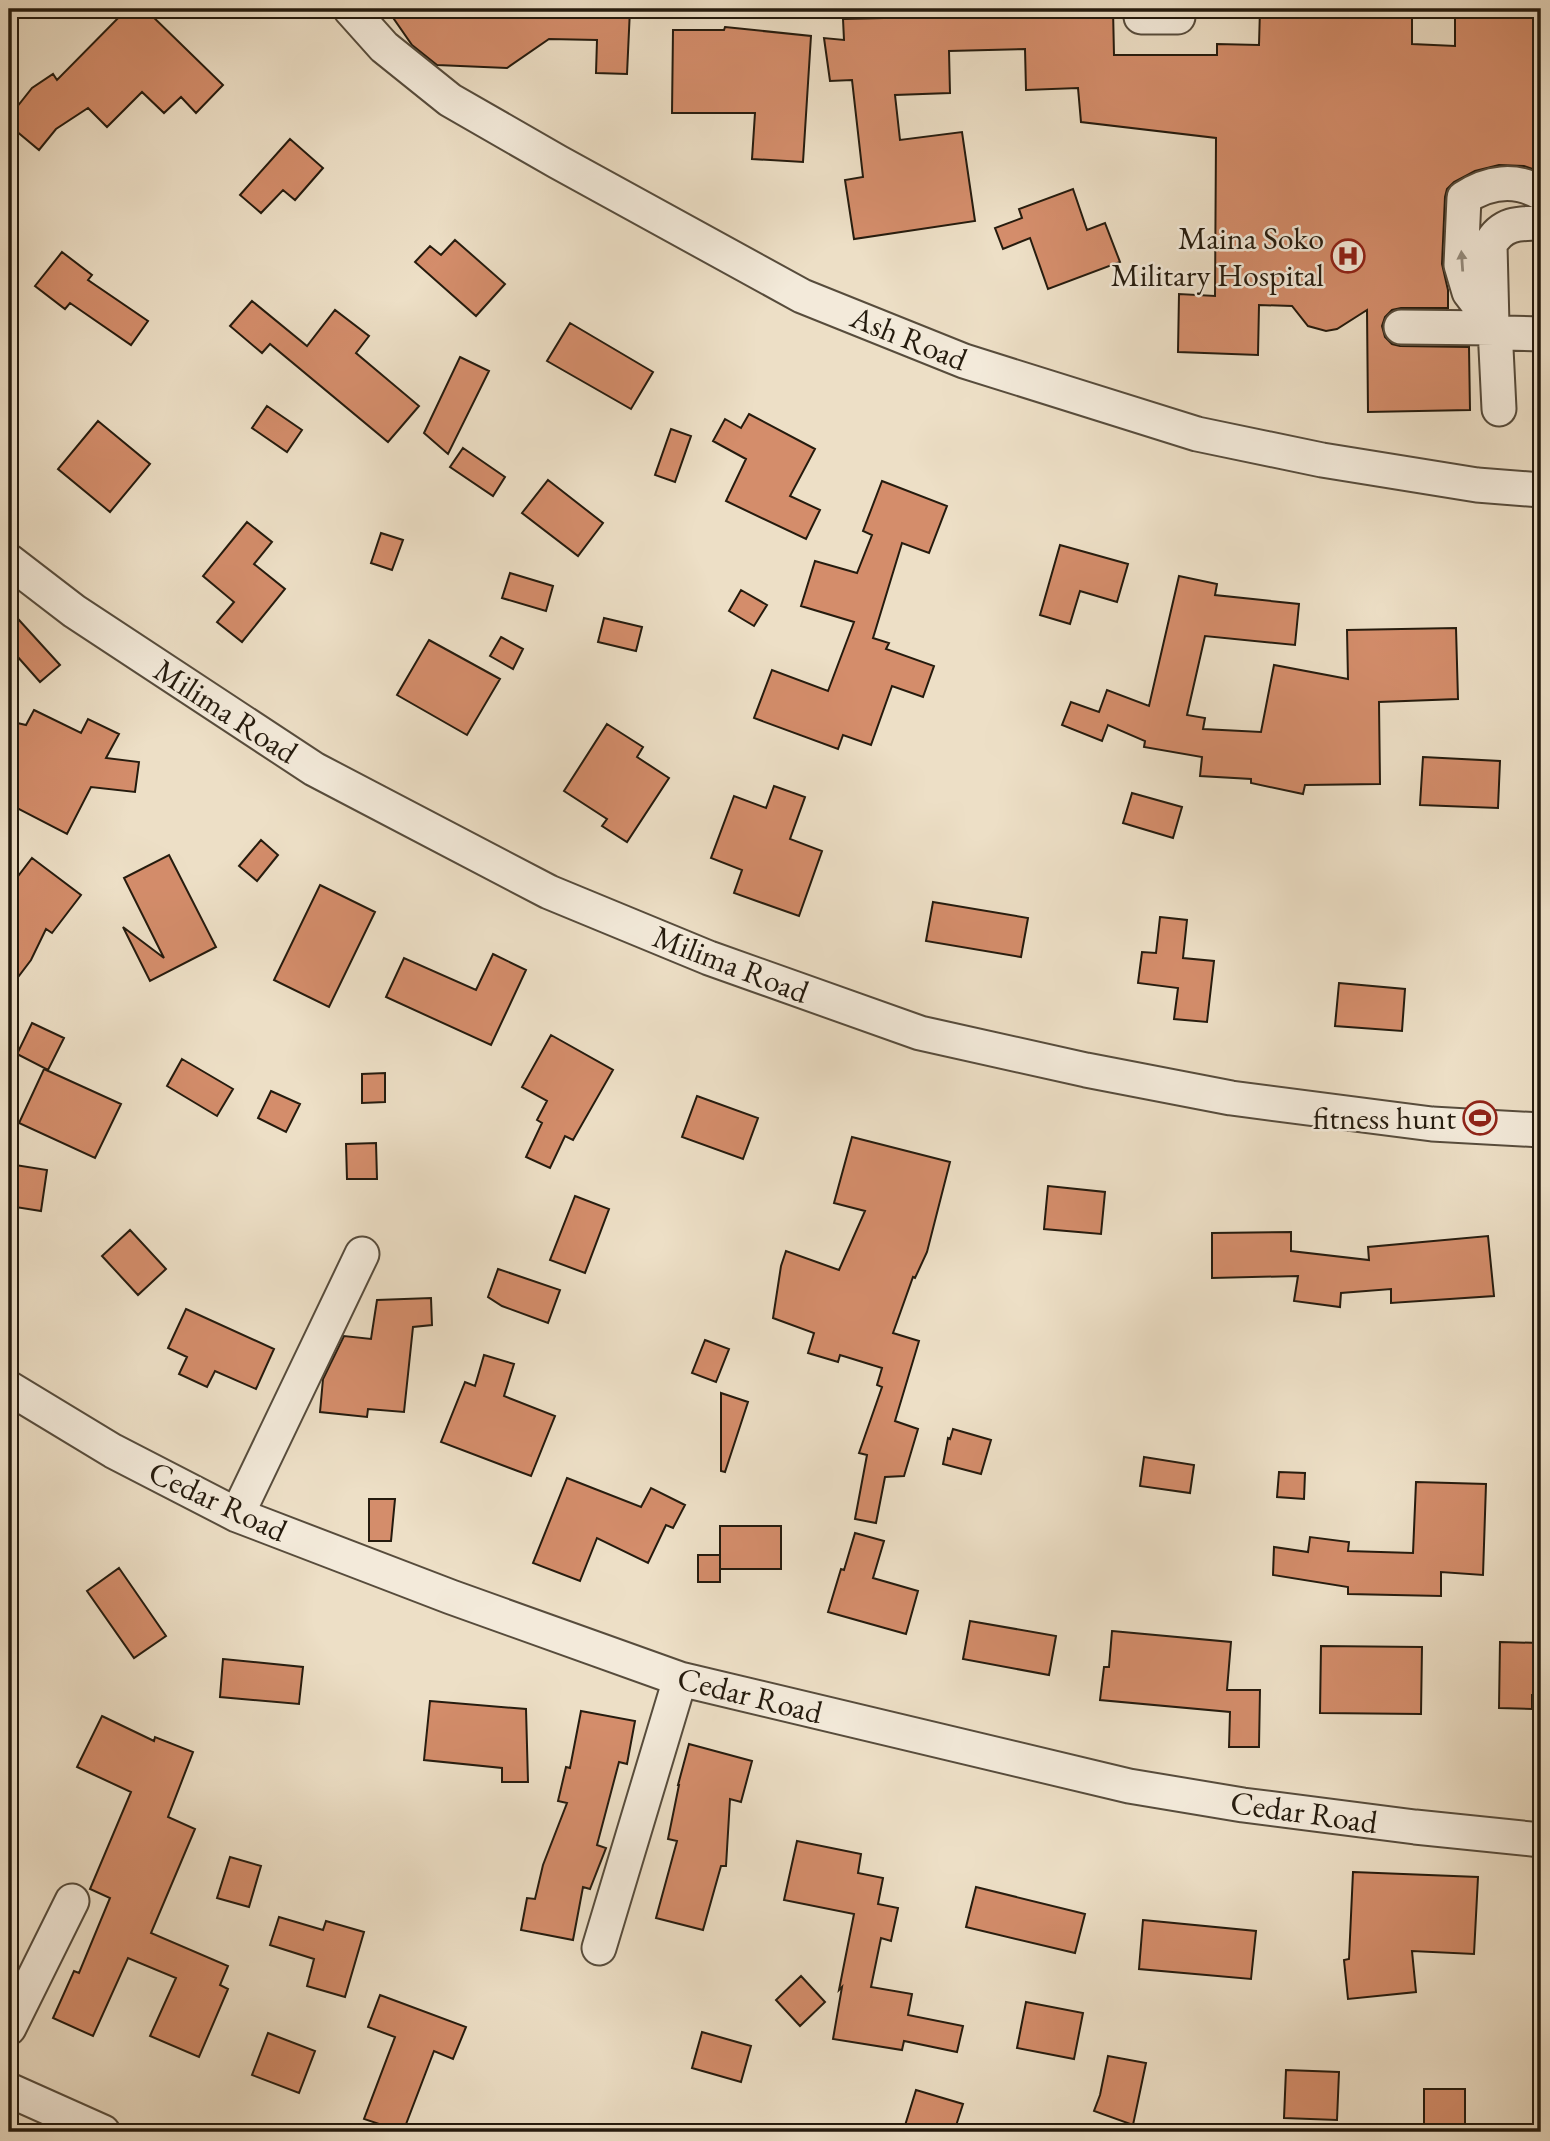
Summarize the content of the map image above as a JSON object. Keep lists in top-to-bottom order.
{
  "streets": {
    "street": ["Ash Road", "Milima Road", "Cedar Road"]
  },
  "places": {
    "hospital": ["Maina Soko Military Hospital"],
    "sports": ["fitness hunt"]
  }
}
